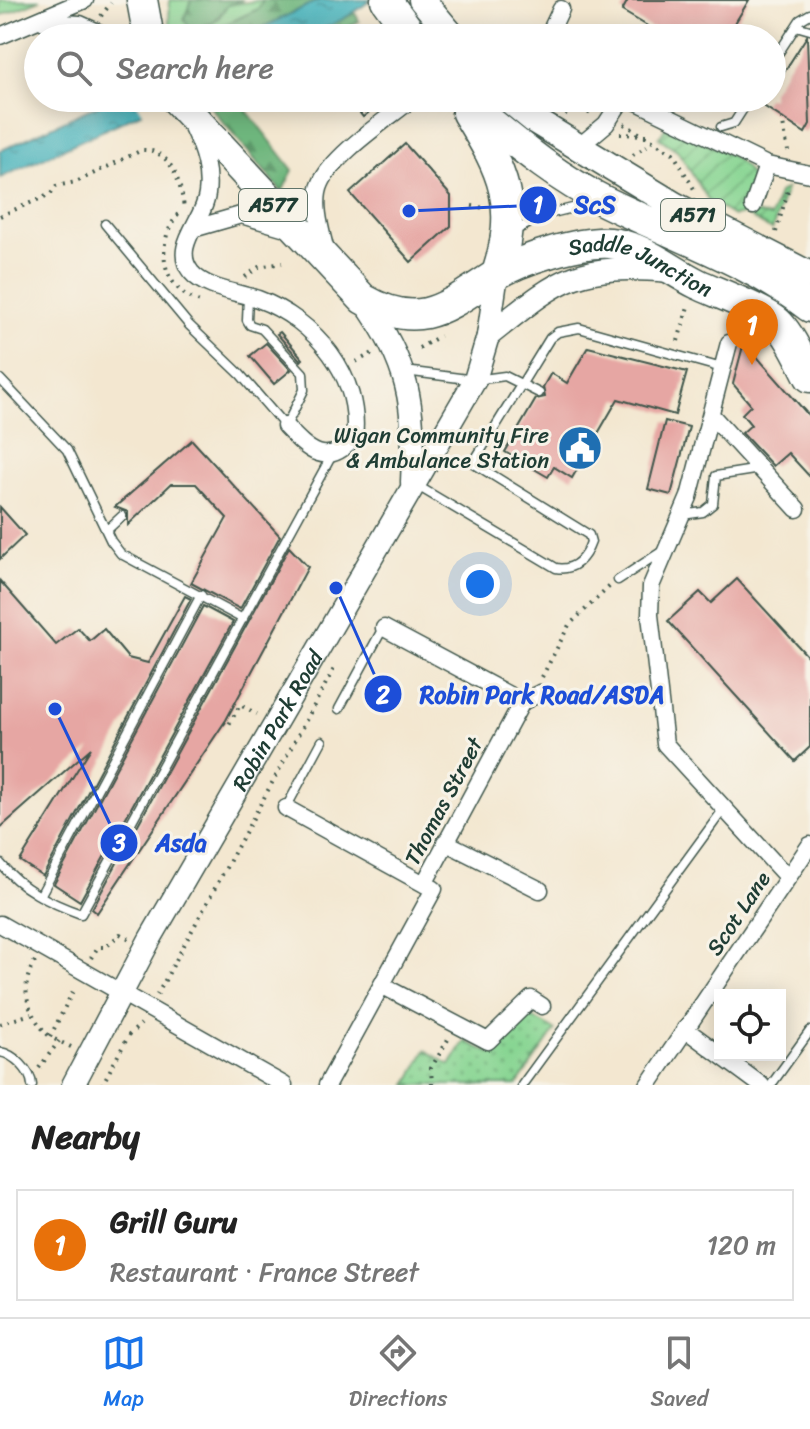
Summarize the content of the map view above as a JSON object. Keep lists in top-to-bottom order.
{
  "streets": {
    "highway": ["A577", "Saddle Junction"],
    "main road": ["A571"],
    "street": ["Robin Park Road", "Thomas Street", "Scot Lane"]
  },
  "crossings": [
    ["A577", "Saddle Junction"],
    ["A577", "Robin Park Road"],
    ["Saddle Junction", "Robin Park Road"]
  ],
  "places": {
    "other": ["ScS", "Robin Park Road/ASDA", "Asda"],
    "public building": ["Wigan Community Fire & Ambulance Station"]
  },
  "page": {
    "search": "Search here",
    "pins": "1",
    "heading": "Nearby",
    "list": [
      {
        "mark": "1",
        "name": "Grill Guru",
        "note": "Restaurant · France Street",
        "value": "120 m"
      }
    ],
    "nav": ["Map", "Directions", "Saved"]
  }
}
